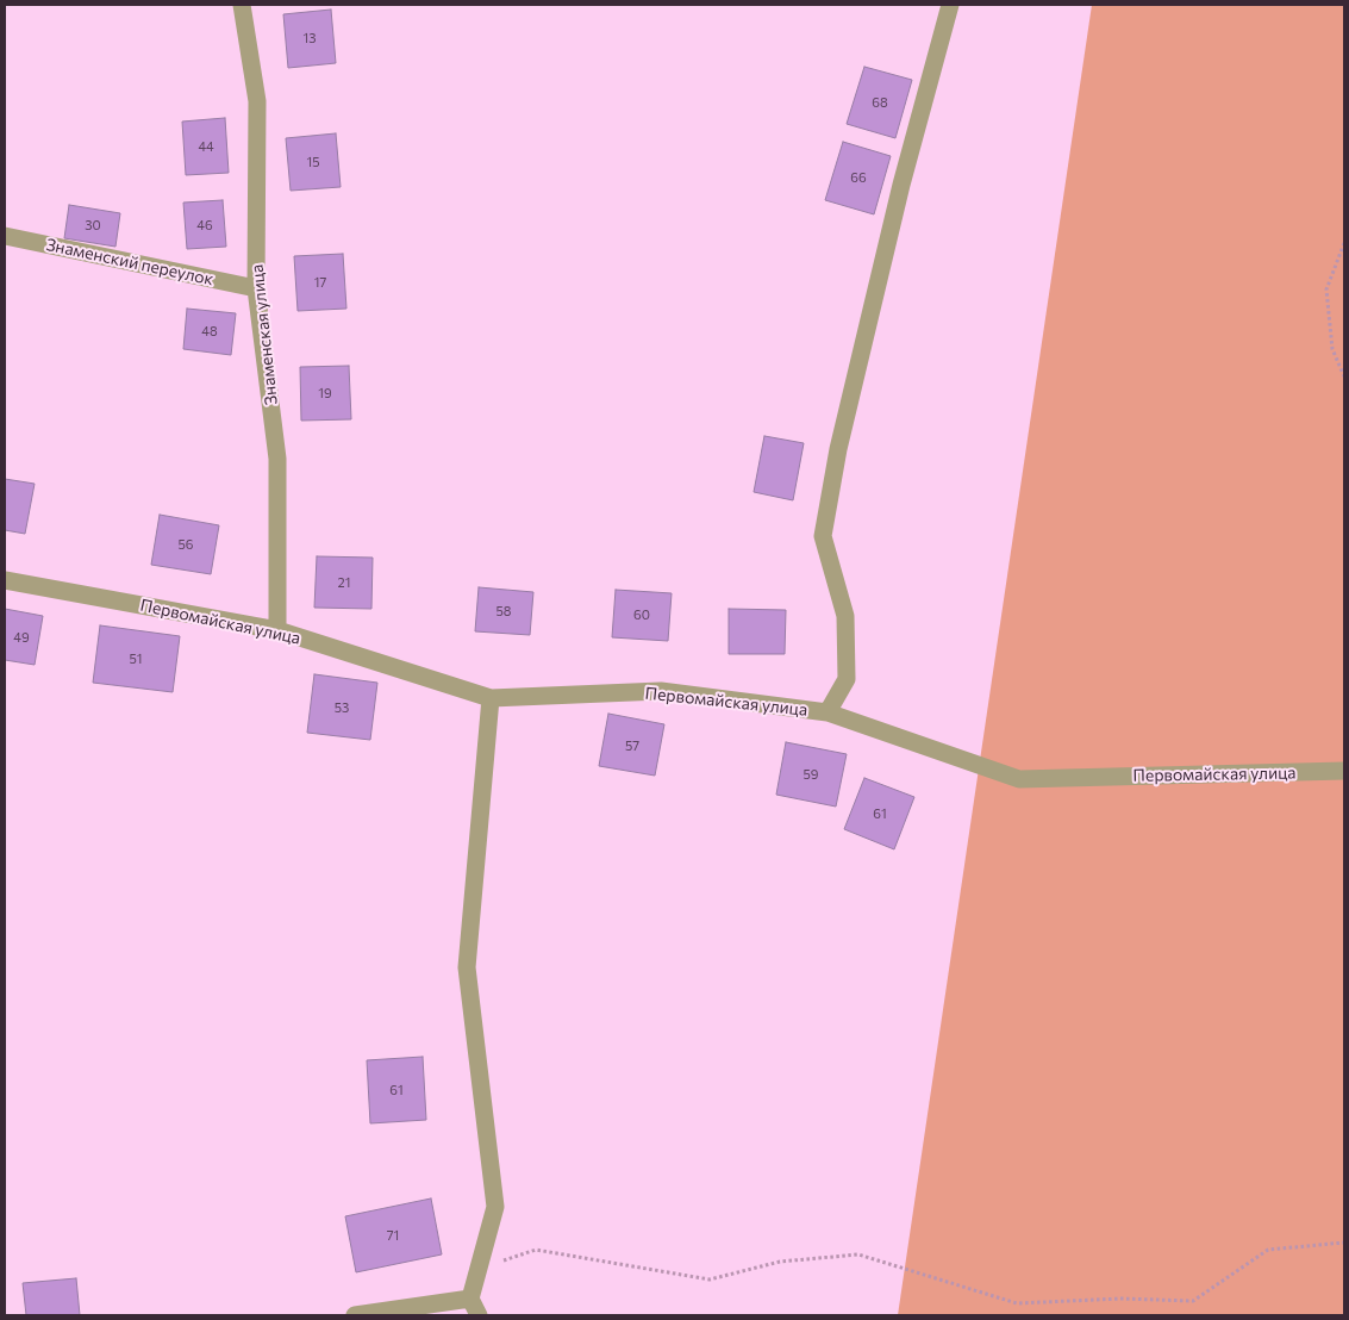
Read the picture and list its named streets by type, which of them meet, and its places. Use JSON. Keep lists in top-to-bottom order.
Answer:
{
  "streets": {
    "street": ["Знаменский переулок", "Знаменская улица", "Первомайская улица"]
  },
  "crossings": [
    ["Знаменский переулок", "Знаменская улица"],
    ["Знаменская улица", "Первомайская улица"]
  ],
  "house_numbers": [
    "13",
    "68",
    "44",
    "15",
    "66",
    "30",
    "46",
    "17",
    "48",
    "19",
    "56",
    "21",
    "58",
    "60",
    "49",
    "51",
    "53",
    "57",
    "59",
    "61",
    "61",
    "71"
  ]
}
